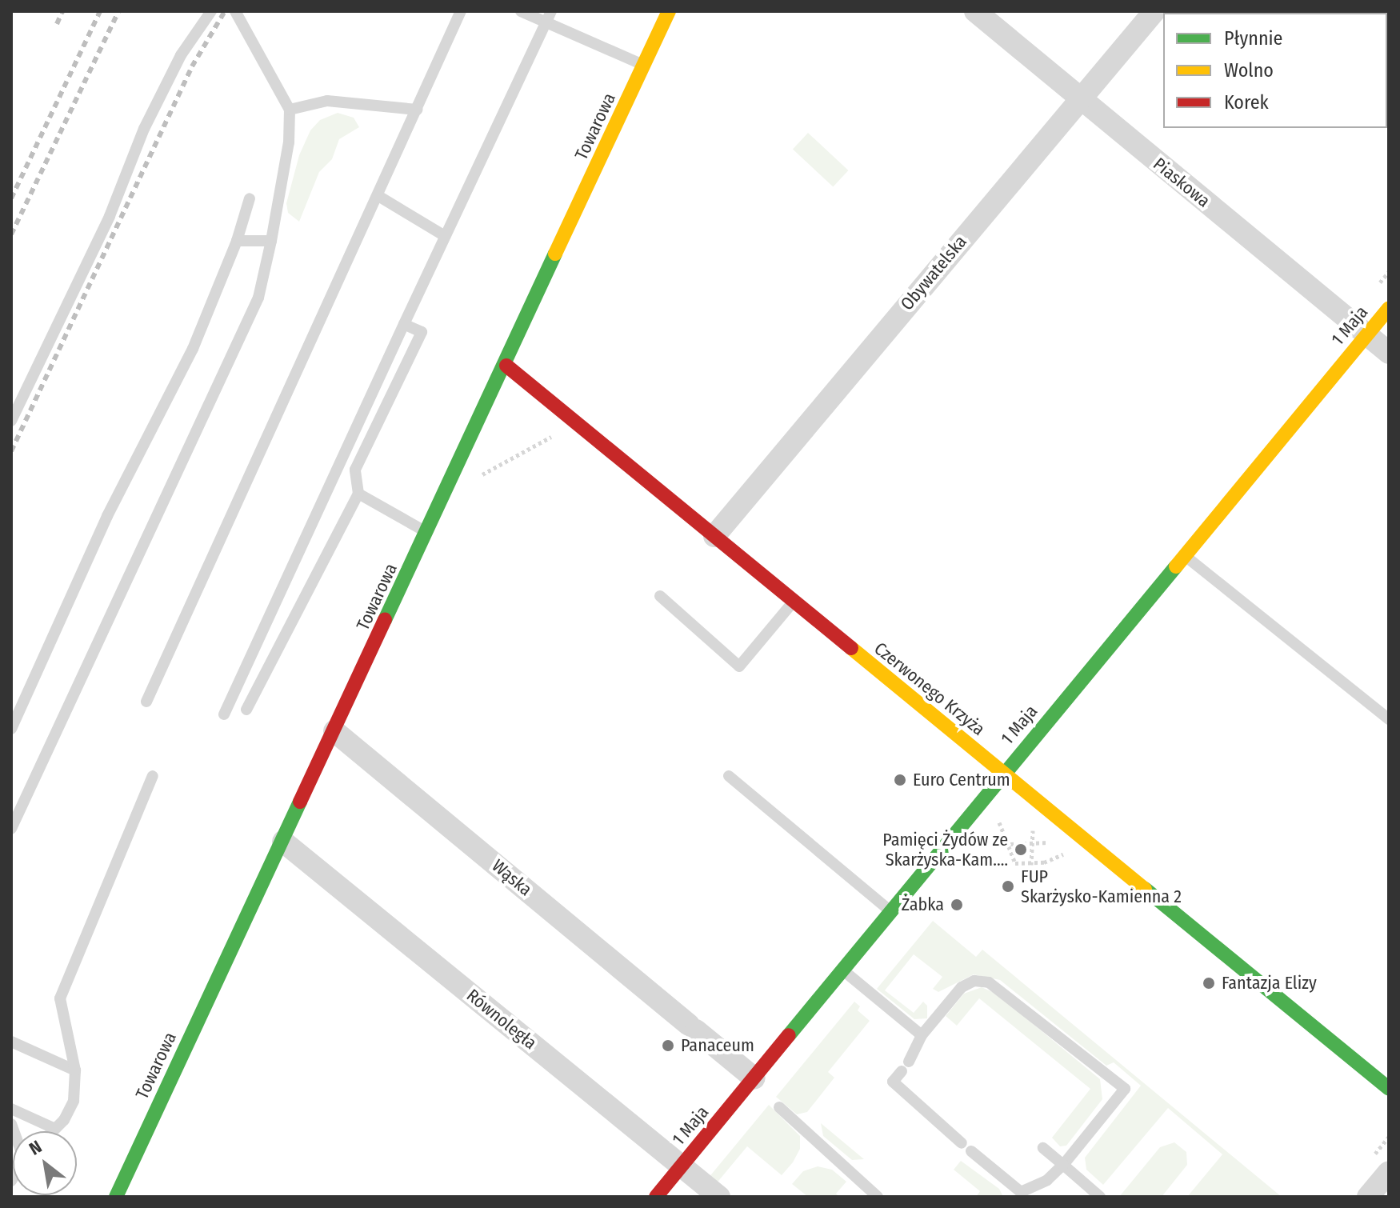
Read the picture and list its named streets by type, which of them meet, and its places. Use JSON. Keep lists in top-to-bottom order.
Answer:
{
  "streets": {
    "street": [
      "Towarowa",
      "Piaskowa",
      "Obywatelska",
      "1 Maja",
      "Czerwonego Krzyża",
      "Wąska",
      "Równoległa"
    ]
  },
  "crossings": [
    ["Towarowa", "Czerwonego Krzyża"],
    ["Towarowa", "Wąska"],
    ["Towarowa", "Równoległa"],
    ["Piaskowa", "Obywatelska"],
    ["Piaskowa", "1 Maja"],
    ["Obywatelska", "Czerwonego Krzyża"],
    ["1 Maja", "Czerwonego Krzyża"],
    ["1 Maja", "Wąska"],
    ["1 Maja", "Równoległa"]
  ],
  "places": [
    "Euro Centrum",
    "Pamięci Żydów ze Skarżyska-Kam.…",
    "FUP Skarżysko-Kamienna 2",
    "Żabka",
    "Fantazja Elizy",
    "Panaceum"
  ],
  "legend": ["Płynnie", "Wolno", "Korek"],
  "north": "top left"
}
